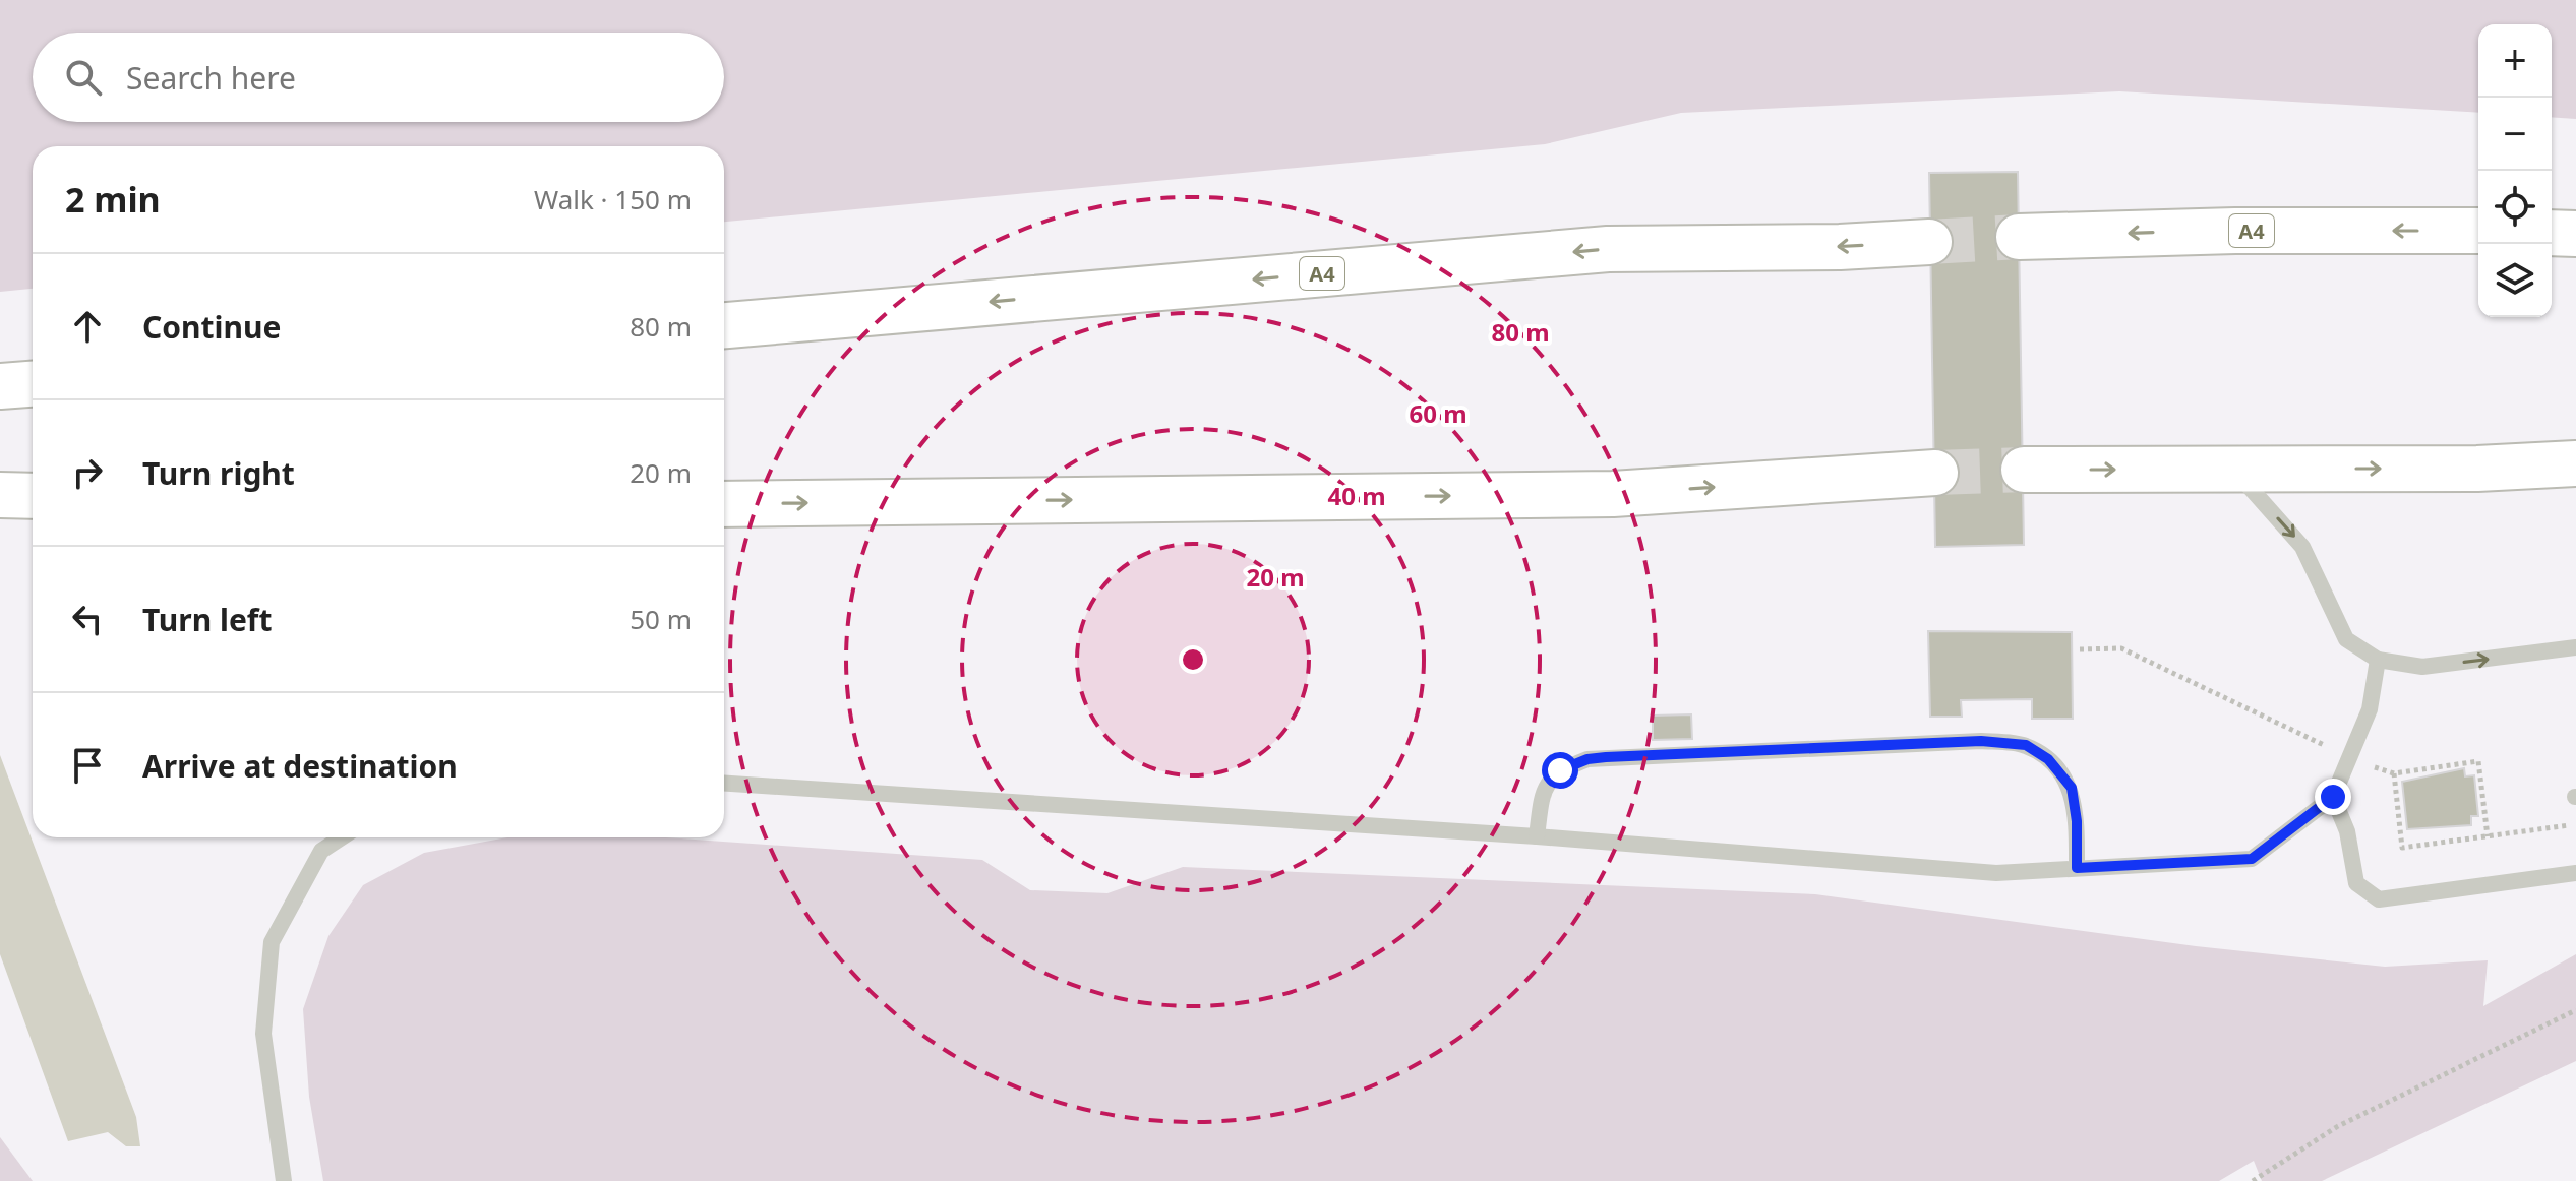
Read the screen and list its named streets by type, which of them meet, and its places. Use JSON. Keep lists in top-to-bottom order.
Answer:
{
  "streets": {
    "highway": ["A4"]
  },
  "page": {
    "map_buttons": ["+", "−"],
    "search": "Search here",
    "heading": ["2 min", "Walk · 150 m"],
    "list": [
      ["Continue", "80 m"],
      ["Turn right", "20 m"],
      ["Turn left", "50 m"],
      "Arrive at destination"
    ]
  },
  "rings": [
    "80 m",
    "60 m",
    "40 m",
    "20 m"
  ]
}
